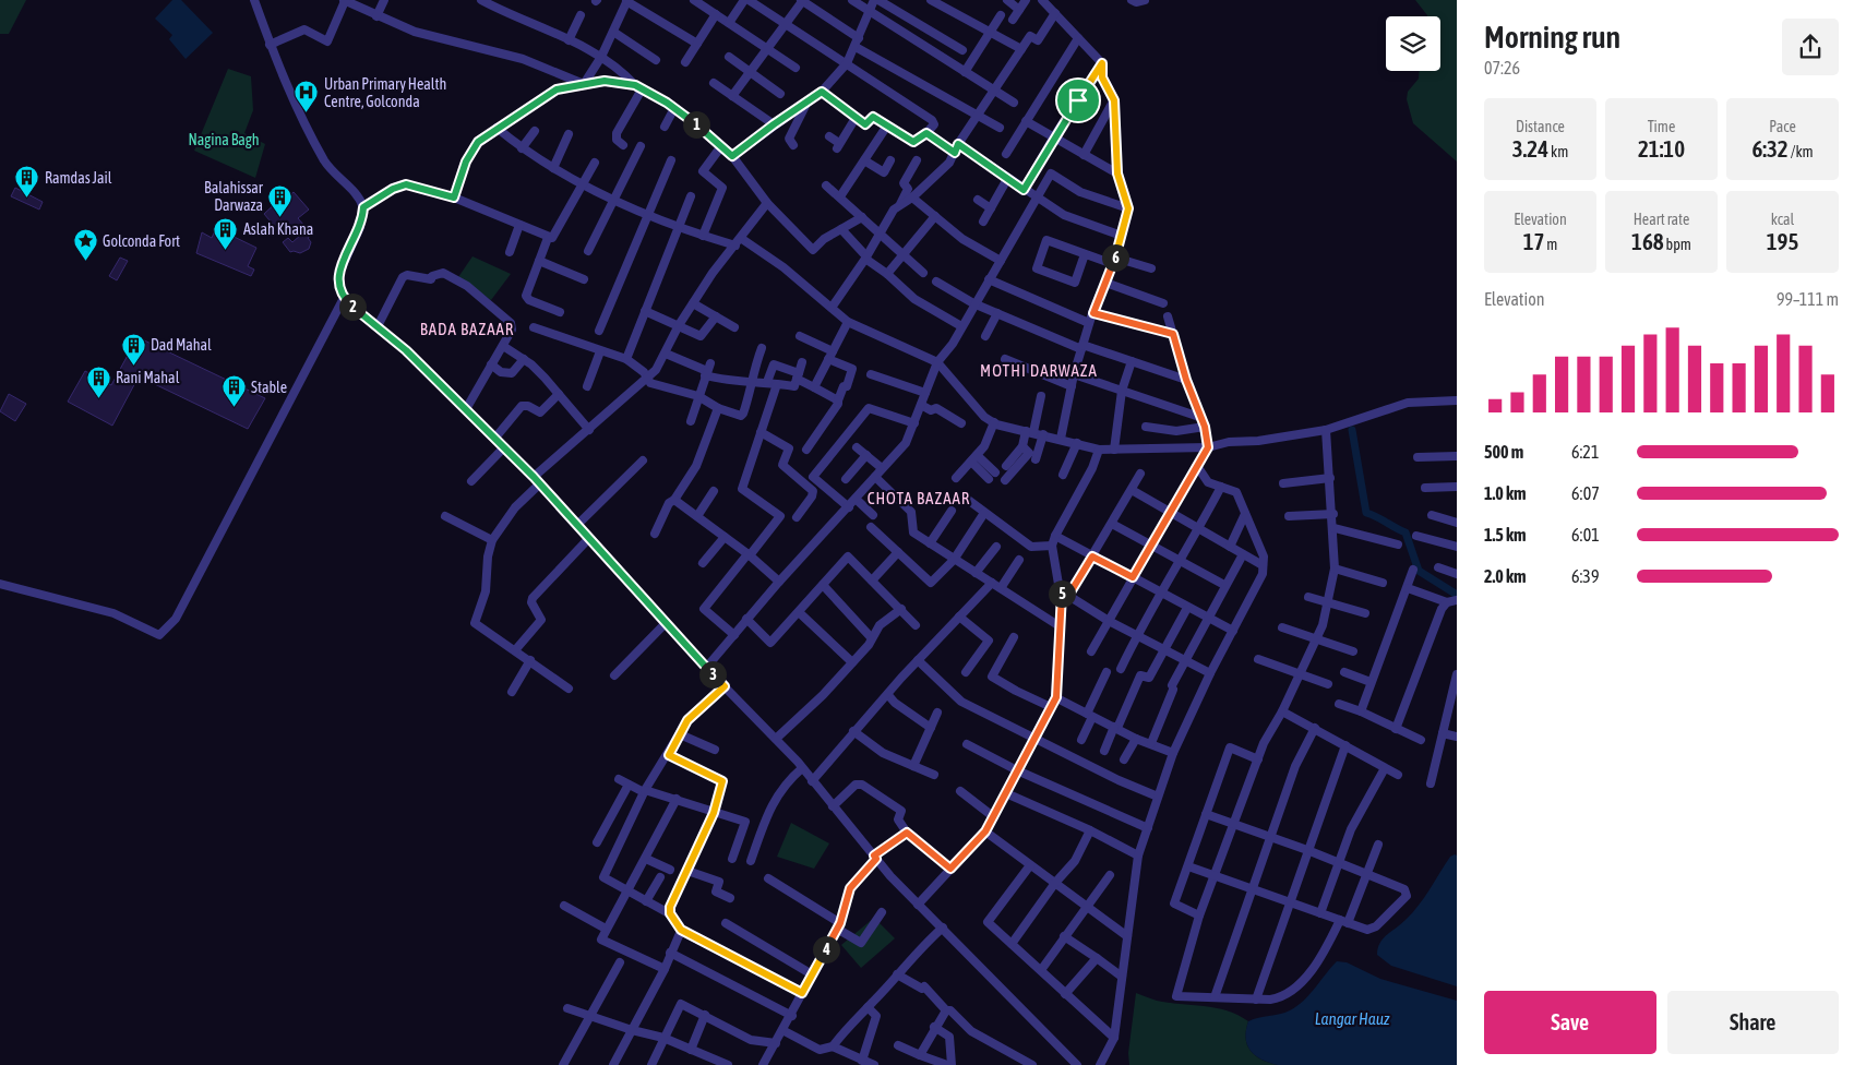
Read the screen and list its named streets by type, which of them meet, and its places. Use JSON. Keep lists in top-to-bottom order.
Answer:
{
  "districts": ["BADA BAZAAR", "MOTHI DARWAZA", "CHOTA BAZAAR"],
  "water": ["Langar Hauz"],
  "parks": ["Nagina Bagh"],
  "places": {
    "hospital": ["Urban Primary Health Centre, Golconda"],
    "building": [
      "Ramdas Jail",
      "Balahissar Darwaza",
      "Aslah Khana",
      "Dad Mahal",
      "Rani Mahal",
      "Stable"
    ],
    "place": ["Golconda Fort"]
  },
  "page": {
    "heading": ["Morning run", "07:26"],
    "stats": [
      ["Distance", "3.24 km"],
      ["Time", "21:10"],
      ["Pace", "6:32 /km"],
      ["Elevation", "17 m"],
      ["Heart rate", "168 bpm"],
      ["kcal", "195"]
    ],
    "pins": [
      "1",
      "6",
      "2",
      "5",
      "3",
      "4"
    ],
    "chart": ["Elevation", "99–111 m"],
    "list": [
      {
        "name": "500 m",
        "note": "6:21"
      },
      {
        "name": "1.0 km",
        "note": "6:07"
      },
      {
        "name": "1.5 km",
        "note": "6:01"
      },
      {
        "name": "2.0 km",
        "note": "6:39"
      }
    ],
    "buttons": ["Save", "Share"]
  }
}
